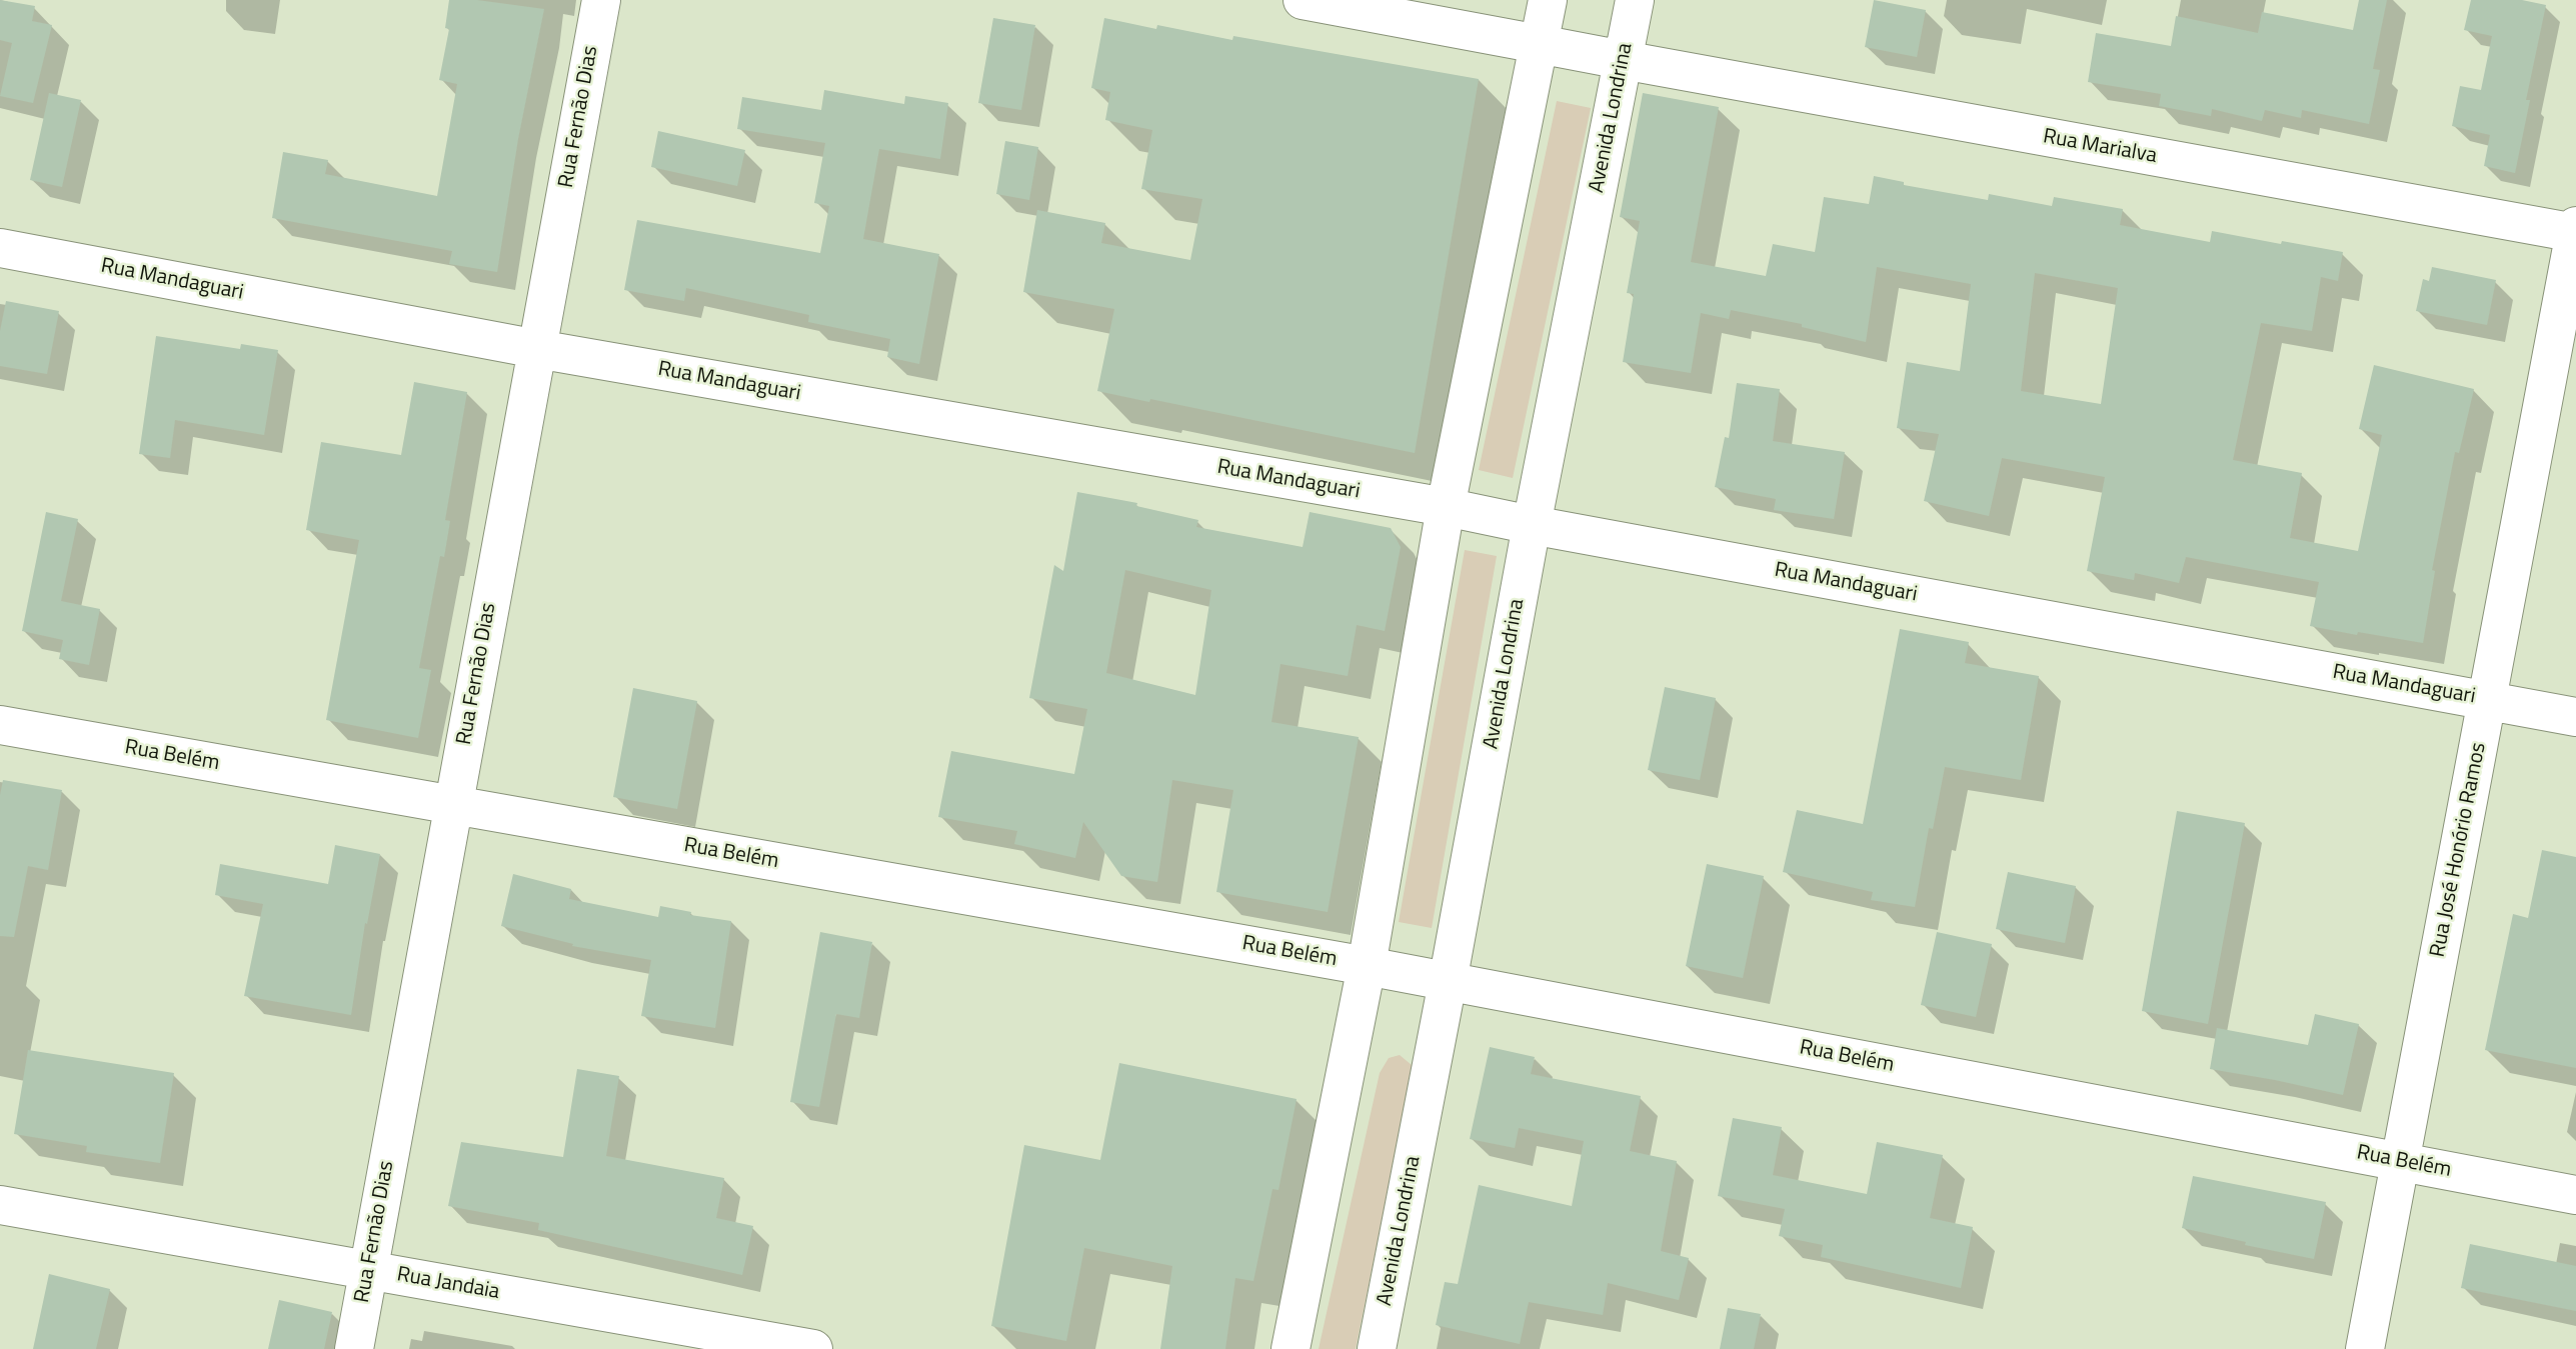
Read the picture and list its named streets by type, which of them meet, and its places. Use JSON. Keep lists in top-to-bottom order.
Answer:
{
  "streets": {
    "street": [
      "Rua Fernão Dias",
      "Avenida Londrina",
      "Rua Marialva",
      "Rua Mandaguari",
      "Rua Belém",
      "Rua José Honório Ramos",
      "Rua Jandaia"
    ]
  },
  "crossings": [
    ["Rua Fernão Dias", "Rua Mandaguari"],
    ["Rua Fernão Dias", "Rua Belém"],
    ["Rua Fernão Dias", "Rua Jandaia"],
    ["Avenida Londrina", "Rua Marialva"],
    ["Avenida Londrina", "Rua Mandaguari"],
    ["Avenida Londrina", "Rua Belém"],
    ["Rua Marialva", "Rua José Honório Ramos"],
    ["Rua Mandaguari", "Rua José Honório Ramos"],
    ["Rua Belém", "Rua José Honório Ramos"]
  ]
}
